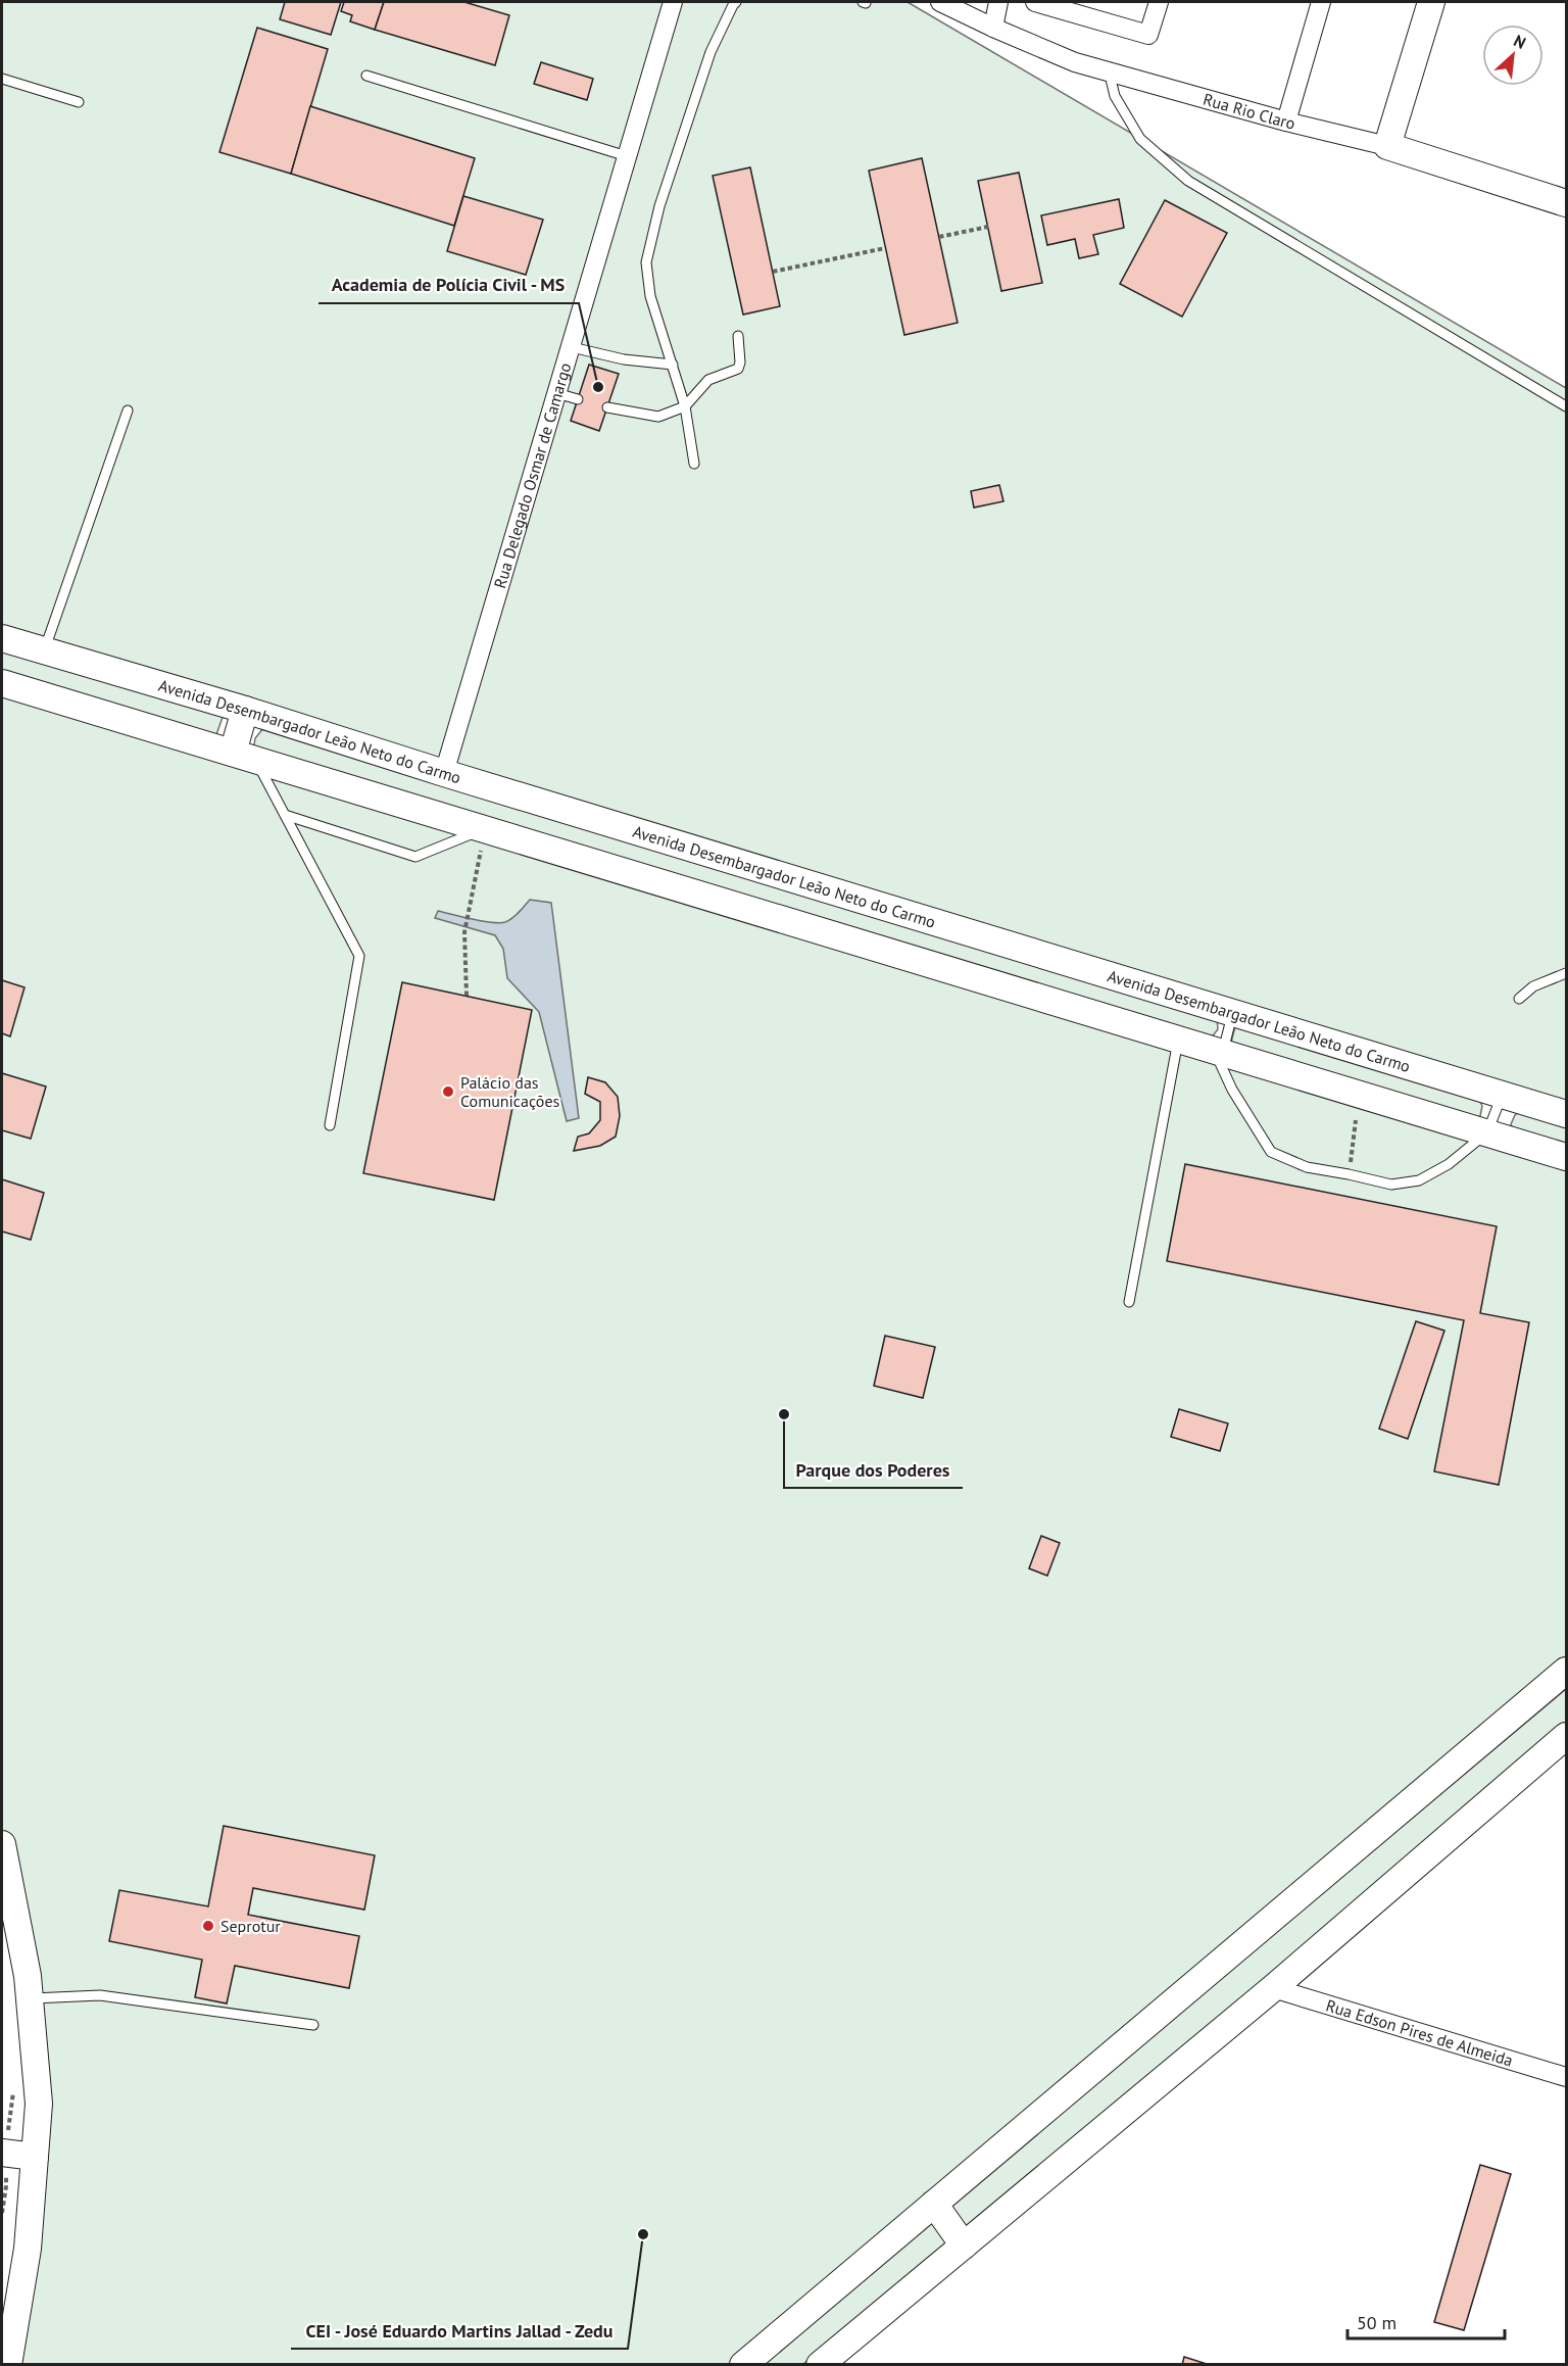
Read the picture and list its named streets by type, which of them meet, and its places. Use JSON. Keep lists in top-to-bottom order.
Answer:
{
  "streets": {
    "main road": ["Rua Rio Claro", "Avenida Desembargador Leão Neto do Carmo"],
    "street": ["Rua Delegado Osmar de Camargo", "Rua Edson Pires de Almeida"]
  },
  "crossings": [
    ["Rua Delegado Osmar de Camargo", "Avenida Desembargador Leão Neto do Carmo"]
  ],
  "places": [
    "Academia de Polícia Civil - MS",
    "Palácio das Comunicações",
    "Parque dos Poderes",
    "Seprotur",
    "CEI - José Eduardo Martins Jallad - Zedu"
  ],
  "scale_bar": "50 m",
  "north": "top right"
}
